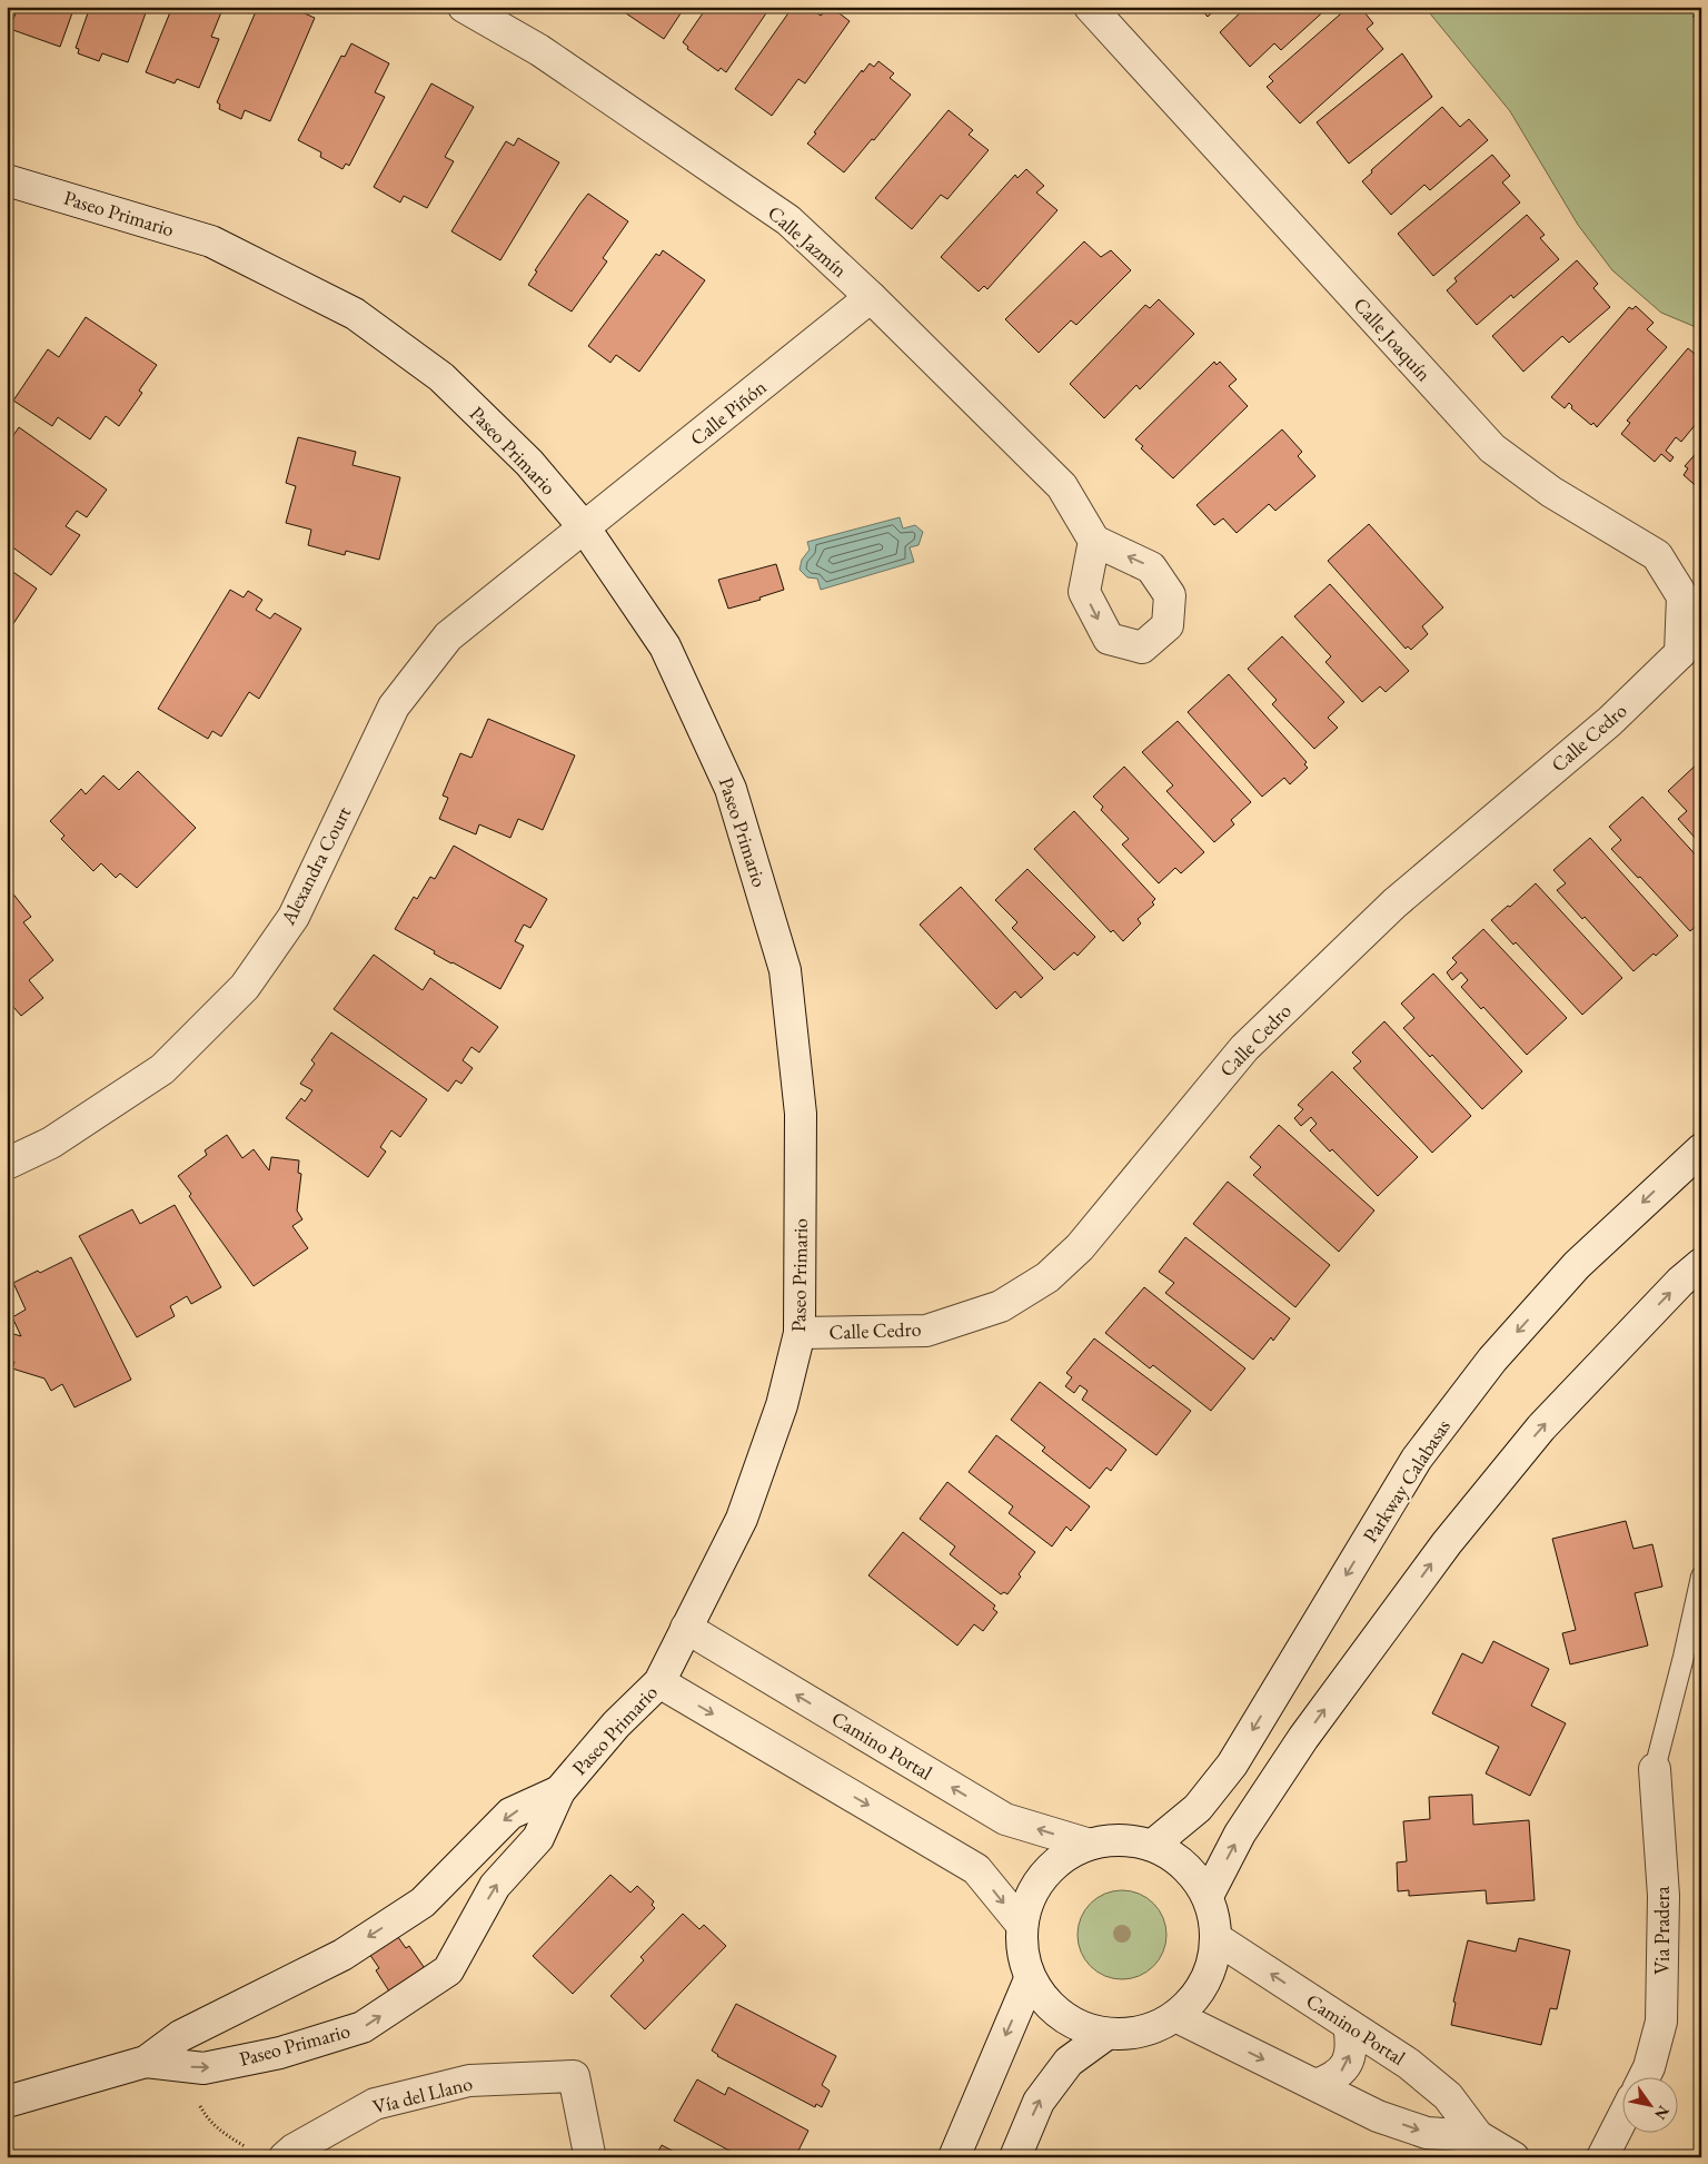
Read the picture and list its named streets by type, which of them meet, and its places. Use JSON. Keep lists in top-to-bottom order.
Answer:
{
  "streets": {
    "street": [
      "Paseo Primario",
      "Calle Jazmín",
      "Calle Joaquín",
      "Calle Piñón",
      "Calle Cedro",
      "Alexandra Court",
      "Parkway Calabasas",
      "Camino Portal",
      "Via Pradera",
      "Vía del Llano"
    ]
  },
  "crossings": [
    ["Paseo Primario", "Calle Piñón"],
    ["Paseo Primario", "Calle Cedro"],
    ["Paseo Primario", "Alexandra Court"],
    ["Paseo Primario", "Camino Portal"],
    ["Calle Jazmín", "Calle Piñón"],
    ["Calle Joaquín", "Calle Cedro"],
    ["Calle Piñón", "Alexandra Court"],
    ["Parkway Calabasas", "Camino Portal"]
  ],
  "north": "bottom right"
}
